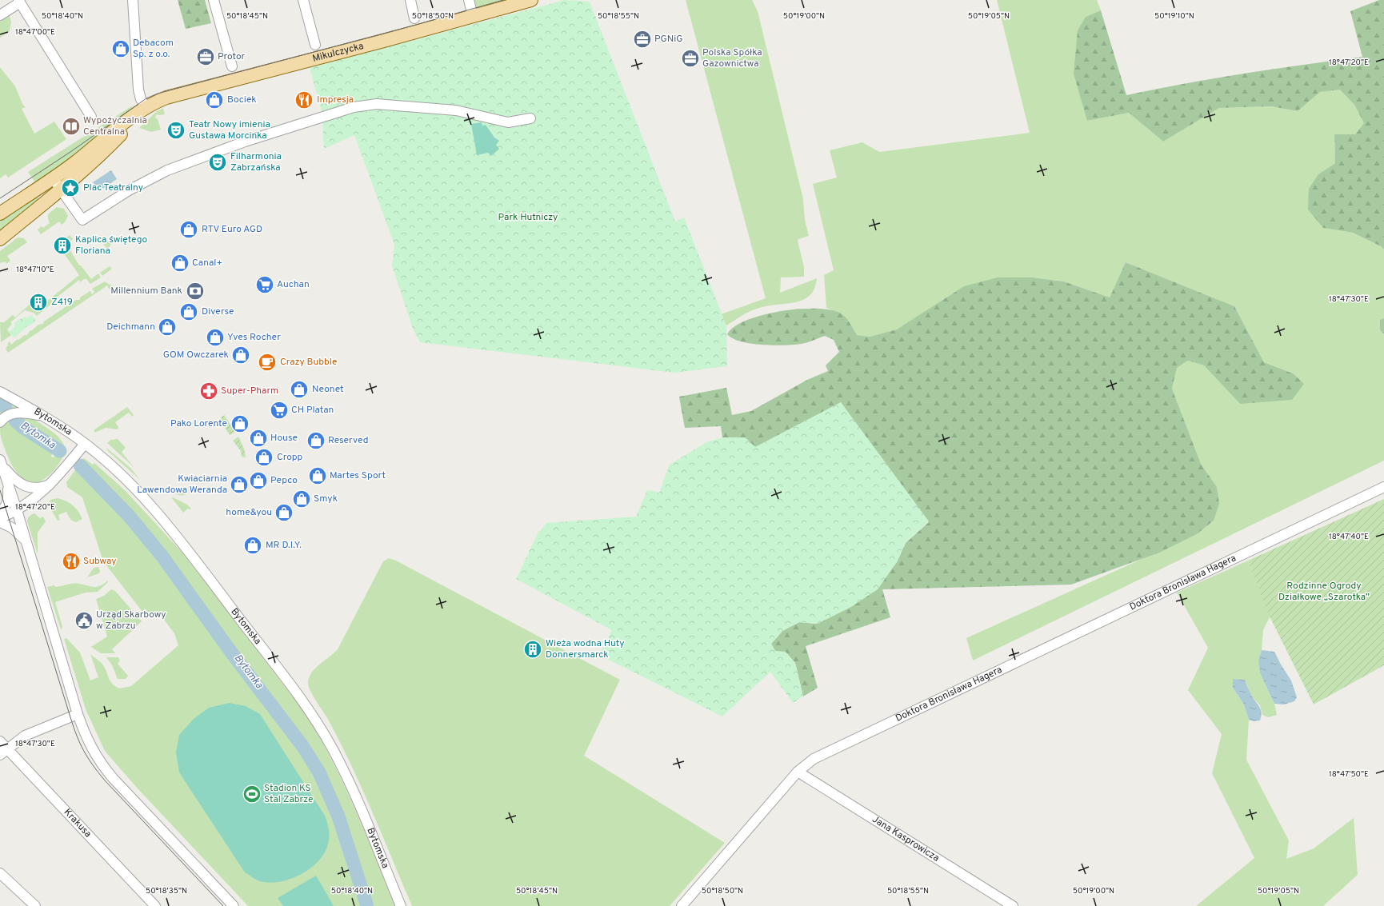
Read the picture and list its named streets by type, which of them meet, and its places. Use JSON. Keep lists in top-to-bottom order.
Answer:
{
  "streets": {
    "main road": ["Mikulczycka"],
    "street": [
      "Bytomska",
      "Doktora Bronisława Hagera",
      "Krakusa",
      "Jana Kasprowicza"
    ]
  },
  "crossings": [
    ["Doktora Bronisława Hagera", "Jana Kasprowicza"]
  ],
  "water": ["Bytomka"],
  "parks": ["Park Hutniczy", "Rodzinne Ogrody Działkowe „Szarotka”"],
  "places": {
    "office": ["PGNiG", "Protor", "Polska Spółka Gazownictwa"],
    "shop": [
      "Debacom Sp. z o.o.",
      "Bociek",
      "RTV Euro AGD",
      "Canal+",
      "Diverse",
      "Deichmann",
      "Yves Rocher",
      "GOM Owczarek",
      "Neonet",
      "Pako Lorente",
      "House",
      "Reserved",
      "Cropp",
      "Martes Sport",
      "Pepco",
      "Kwiaciarnia Lawendowa Weranda",
      "Smyk",
      "home&you",
      "MR D.I.Y."
    ],
    "restaurant": ["Impresja", "Subway"],
    "library": ["Wypożyczalnia Centralna"],
    "theatre": ["Teatr Nowy imienia Gustawa Morcinka", "Filharmonia Zabrzańska"],
    "place": ["Plac Teatralny"],
    "building": ["Kaplica świętego Floriana", "Z419", "Wieża wodna Huty Donnersmarck"],
    "supermarket": ["Auchan", "CH Platan"],
    "bank": ["Millennium Bank"],
    "cafe": ["Crazy Bubble"],
    "pharmacy": ["Super-Pharm"],
    "public building": ["Urząd Skarbowy w Zabrzu"],
    "sports": ["Stadion KS Stal Zabrze"]
  },
  "coordinates": [
    "50°18'40\"N",
    "50°18'45\"N",
    "50°18'50\"N",
    "50°18'55\"N",
    "50°19'00\"N",
    "50°19'05\"N",
    "50°19'10\"N",
    "18°47'00\"E",
    "18°47'20\"E",
    "18°47'10\"E",
    "18°47'30\"E",
    "18°47'40\"E",
    "18°47'50\"E",
    "50°18'35\"N"
  ]
}
